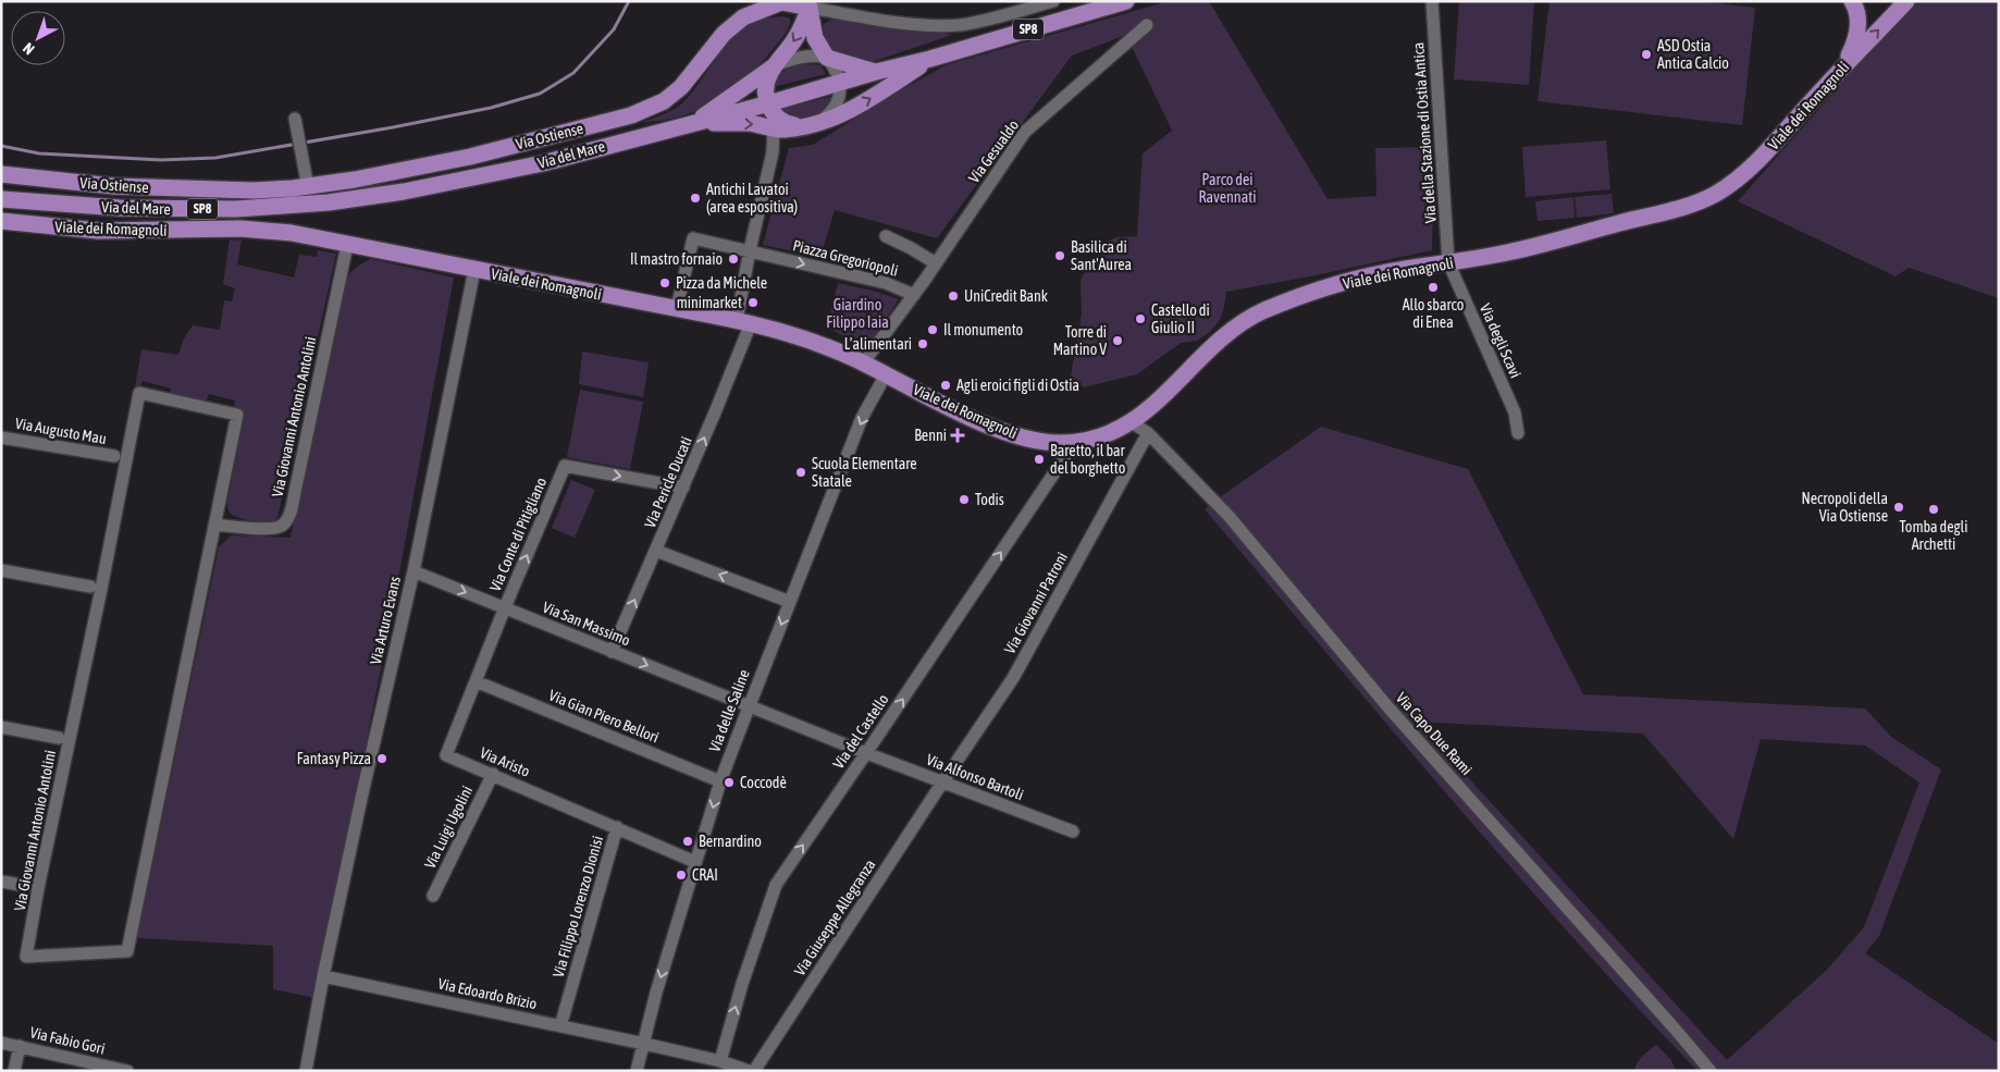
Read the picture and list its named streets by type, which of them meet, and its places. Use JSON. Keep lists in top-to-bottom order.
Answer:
{
  "streets": {
    "main road": [
      "SP8",
      "Viale dei Romagnoli",
      "Via Ostiense",
      "Via del Mare"
    ],
    "street": [
      "Via della Stazione di Ostia Antica",
      "Via Gesualdo",
      "Piazza Gregoriopoli",
      "Via degli Scavi",
      "Via Giovanni Antonio Antolini",
      "Via Augusto Mau",
      "Via Pericle Ducati",
      "Via Conte di Pitigliano",
      "Via Giovanni Patroni",
      "Via Arturo Evans",
      "Via San Massimo",
      "Via delle Saline",
      "Via Gian Piero Bellori",
      "Via del Castello",
      "Via Capo Due Rami",
      "Via Aristo",
      "Via Alfonso Bartoli",
      "Via Luigi Ugolini",
      "Via Filippo Lorenzo Dionisi",
      "Via Giuseppe Allegranza",
      "Via Edoardo Brizio",
      "Via Fabio Gori"
    ]
  },
  "crossings": [
    ["Viale dei Romagnoli", "Via della Stazione di Ostia Antica"],
    ["Viale dei Romagnoli", "Piazza Gregoriopoli"],
    ["Viale dei Romagnoli", "Via degli Scavi"],
    ["Viale dei Romagnoli", "Via Giovanni Antonio Antolini"],
    ["Viale dei Romagnoli", "Via Pericle Ducati"],
    ["Viale dei Romagnoli", "Via Arturo Evans"],
    ["Viale dei Romagnoli", "Via delle Saline"],
    ["Viale dei Romagnoli", "Via del Castello"],
    ["Viale dei Romagnoli", "Via Capo Due Rami"],
    ["Via della Stazione di Ostia Antica", "Via degli Scavi"],
    ["Via Gesualdo", "Piazza Gregoriopoli"],
    ["Via del Mare", "Via Pericle Ducati"],
    ["Piazza Gregoriopoli", "Via Pericle Ducati"],
    ["Via Pericle Ducati", "Via Conte di Pitigliano"],
    ["Via Pericle Ducati", "Via San Massimo"],
    ["Via Conte di Pitigliano", "Via San Massimo"],
    ["Via Conte di Pitigliano", "Via Aristo"],
    ["Via Giovanni Patroni", "Via Capo Due Rami"],
    ["Via Giovanni Patroni", "Via Alfonso Bartoli"],
    ["Via Giovanni Patroni", "Via Giuseppe Allegranza"],
    ["Via Arturo Evans", "Via San Massimo"],
    ["Via Arturo Evans", "Via Edoardo Brizio"],
    ["Via San Massimo", "Via delle Saline"],
    ["Via San Massimo", "Via del Castello"],
    ["Via San Massimo", "Via Aristo"],
    ["Via San Massimo", "Via Alfonso Bartoli"],
    ["Via delle Saline", "Via Gian Piero Bellori"],
    ["Via delle Saline", "Via Aristo"],
    ["Via delle Saline", "Via Edoardo Brizio"],
    ["Via Gian Piero Bellori", "Via Aristo"],
    ["Via del Castello", "Via Alfonso Bartoli"],
    ["Via del Castello", "Via Edoardo Brizio"],
    ["Via Aristo", "Via Luigi Ugolini"],
    ["Via Aristo", "Via Filippo Lorenzo Dionisi"],
    ["Via Alfonso Bartoli", "Via Giuseppe Allegranza"],
    ["Via Filippo Lorenzo Dionisi", "Via Edoardo Brizio"]
  ],
  "one_way": [
    "Piazza Gregoriopoli",
    "Via Pericle Ducati",
    "Via San Massimo",
    "Via delle Saline",
    "Via del Castello"
  ],
  "parks": ["Parco dei Ravennati", "Giardino Filippo Iaia"],
  "places": {
    "other": [
      "ASD Ostia Antica Calcio",
      "Antichi Lavatoi (area espositiva)",
      "Basilica di Sant'Aurea",
      "Il mastro fornaio",
      "Pizza da Michele",
      "Allo sbarco di Enea",
      "UniCredit Bank",
      "minimarket",
      "Castello di Giulio II",
      "Il monumento",
      "Torre di Martino V",
      "L’alimentari",
      "Agli eroici figli di Ostia",
      "Baretto, il bar del borghetto",
      "Scuola Elementare Statale",
      "Todis",
      "Necropoli della Via Ostiense",
      "Tomba degli Archetti",
      "Fantasy Pizza",
      "Coccodè",
      "Bernardino",
      "CRAI"
    ],
    "health": ["Benni"]
  },
  "north": "bottom left"
}
